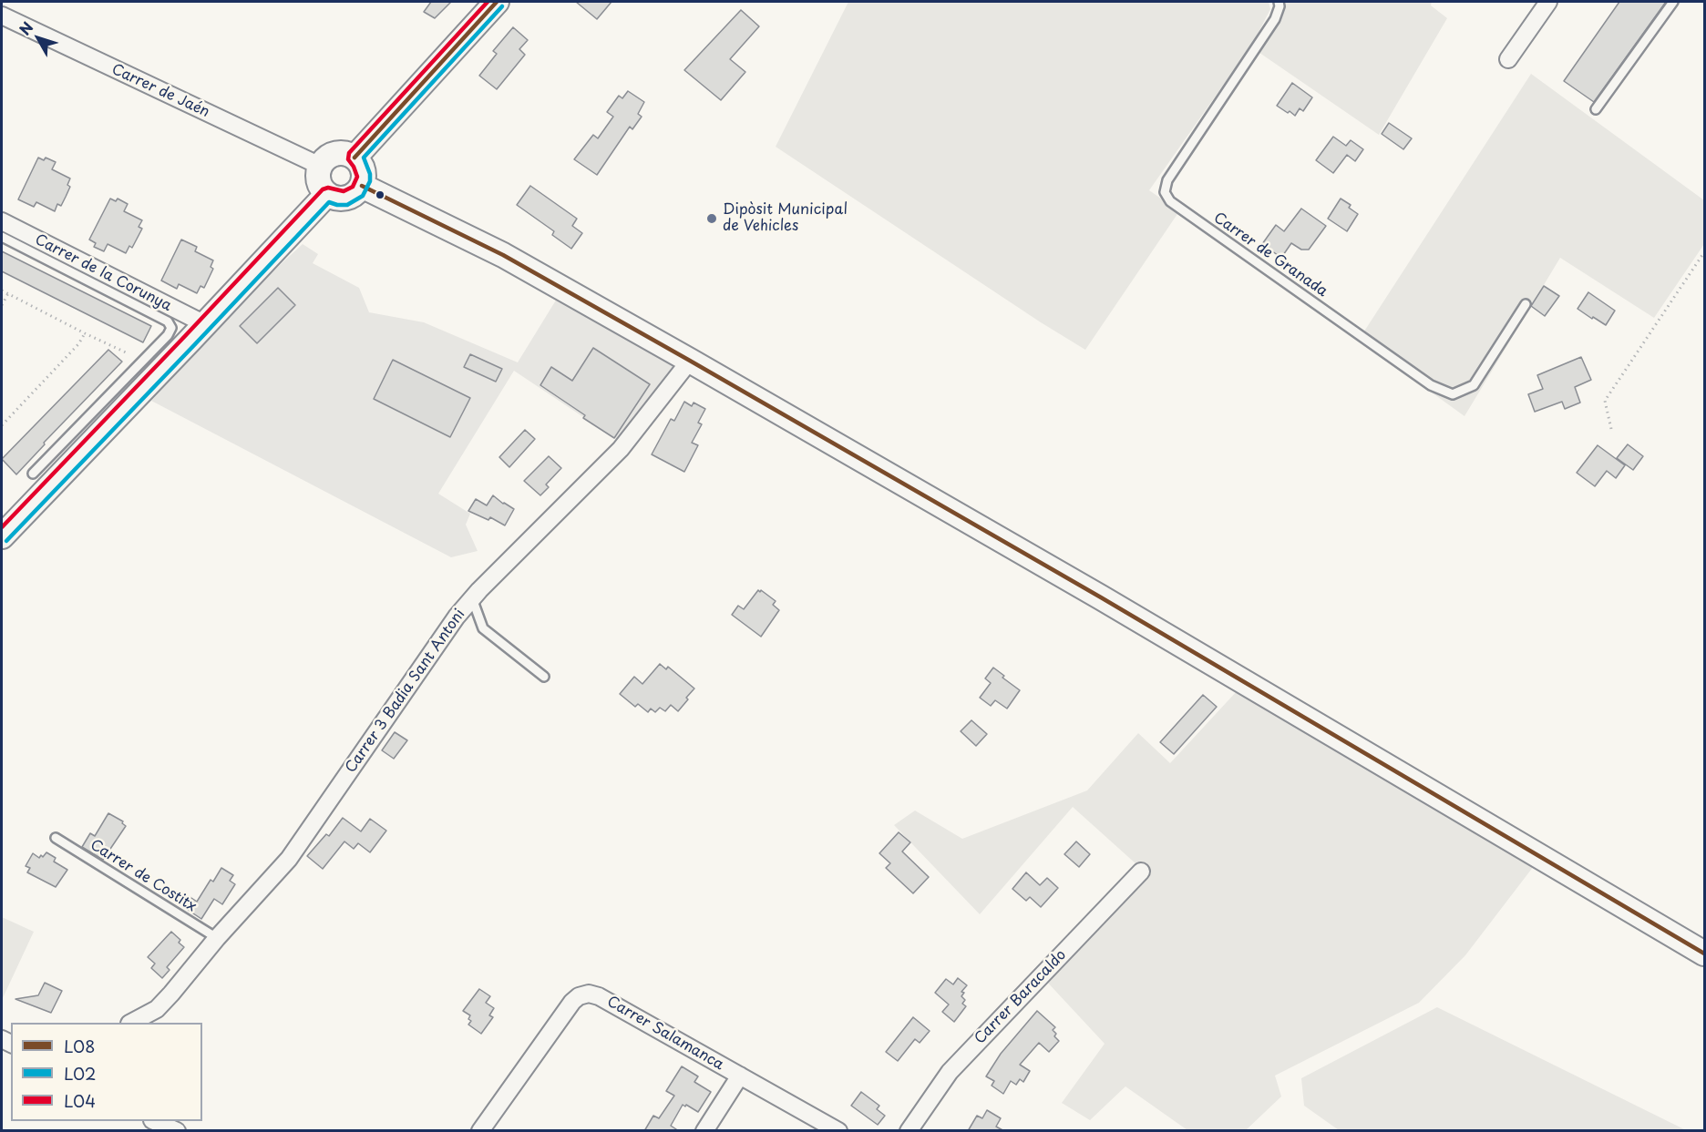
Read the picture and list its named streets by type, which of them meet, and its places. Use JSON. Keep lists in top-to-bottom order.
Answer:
{
  "streets": {
    "street": [
      "Carrer de Jaén",
      "Carrer de la Corunya",
      "Carrer 3 Badia Sant Antoni",
      "Carrer Baracaldo",
      "Carrer Salamanca"
    ],
    "lane": ["Carrer de Granada", "Carrer de Costitx"]
  },
  "crossings": [
    ["Carrer 3 Badia Sant Antoni", "Carrer de Costitx"]
  ],
  "places": ["Dipòsit Municipal de Vehicles"],
  "lines": ["transit line L08", "transit line L04", "transit line L02"],
  "legend": ["L08", "L02", "L04"],
  "north": "top left"
}
